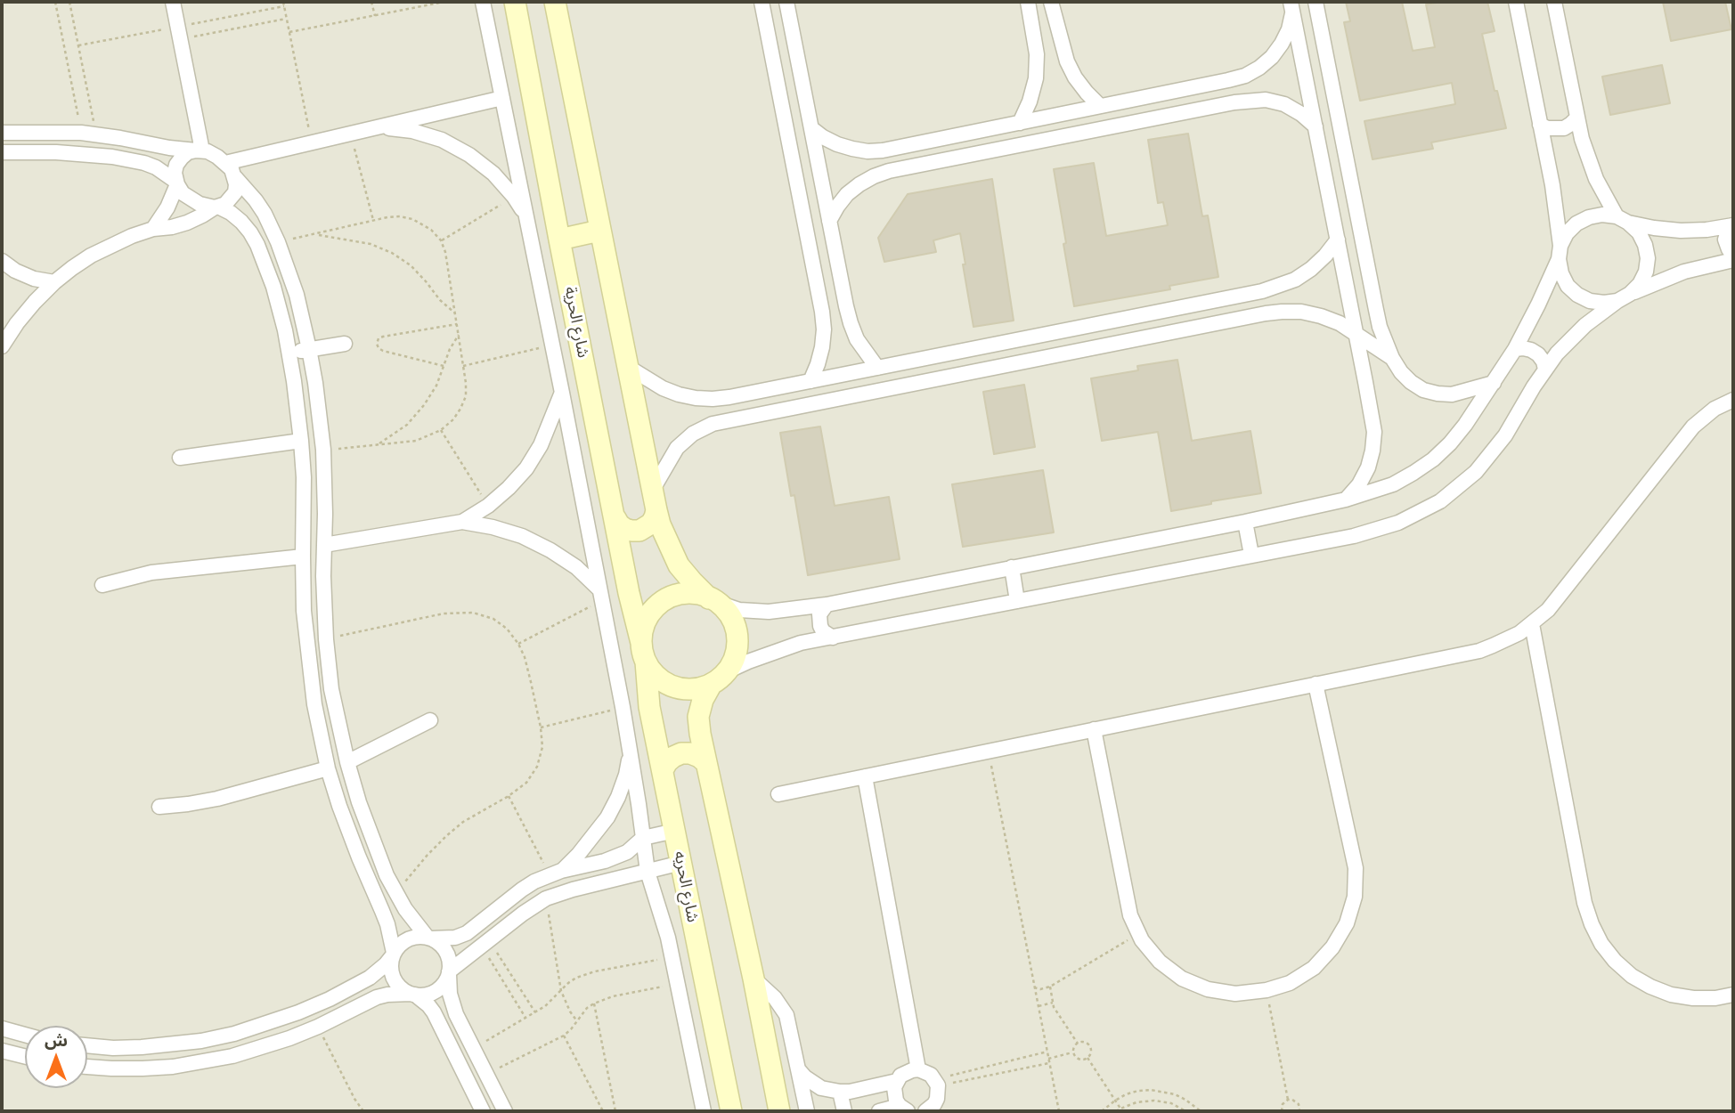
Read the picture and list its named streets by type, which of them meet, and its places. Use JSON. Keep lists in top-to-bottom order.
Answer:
{
  "streets": {
    "street": ["شارع الحرية", "شارع الحريه"]
  },
  "crossings": [
    ["شارع الحرية", "شارع الحريه"]
  ],
  "north": "top"
}
